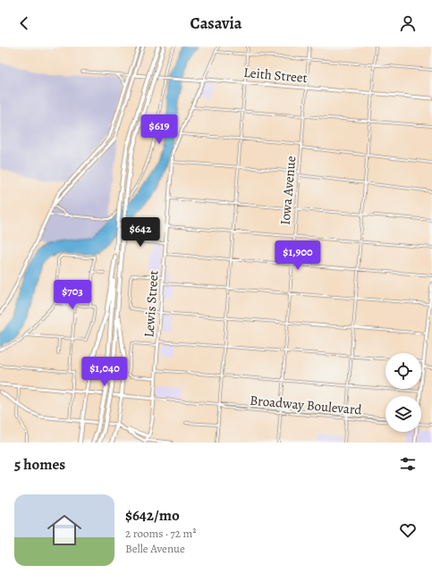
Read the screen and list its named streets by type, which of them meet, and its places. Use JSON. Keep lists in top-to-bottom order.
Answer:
{
  "streets": {
    "street": [
      "Leith Street",
      "Iowa Avenue",
      "Lewis Street",
      "Broadway Boulevard"
    ]
  },
  "crossings": [
    ["Leith Street", "Iowa Avenue"],
    ["Leith Street", "Lewis Street"],
    ["Iowa Avenue", "Broadway Boulevard"],
    ["Lewis Street", "Broadway Boulevard"]
  ],
  "page": {
    "header": "Casavia",
    "price": [
      "$619",
      "$642",
      "$1,900",
      "$703",
      "$1,040"
    ],
    "heading": "5 homes",
    "list": [
      {
        "name": "$642/mo",
        "note": "2 rooms · 72 m² · Belle Avenue"
      }
    ]
  }
}
